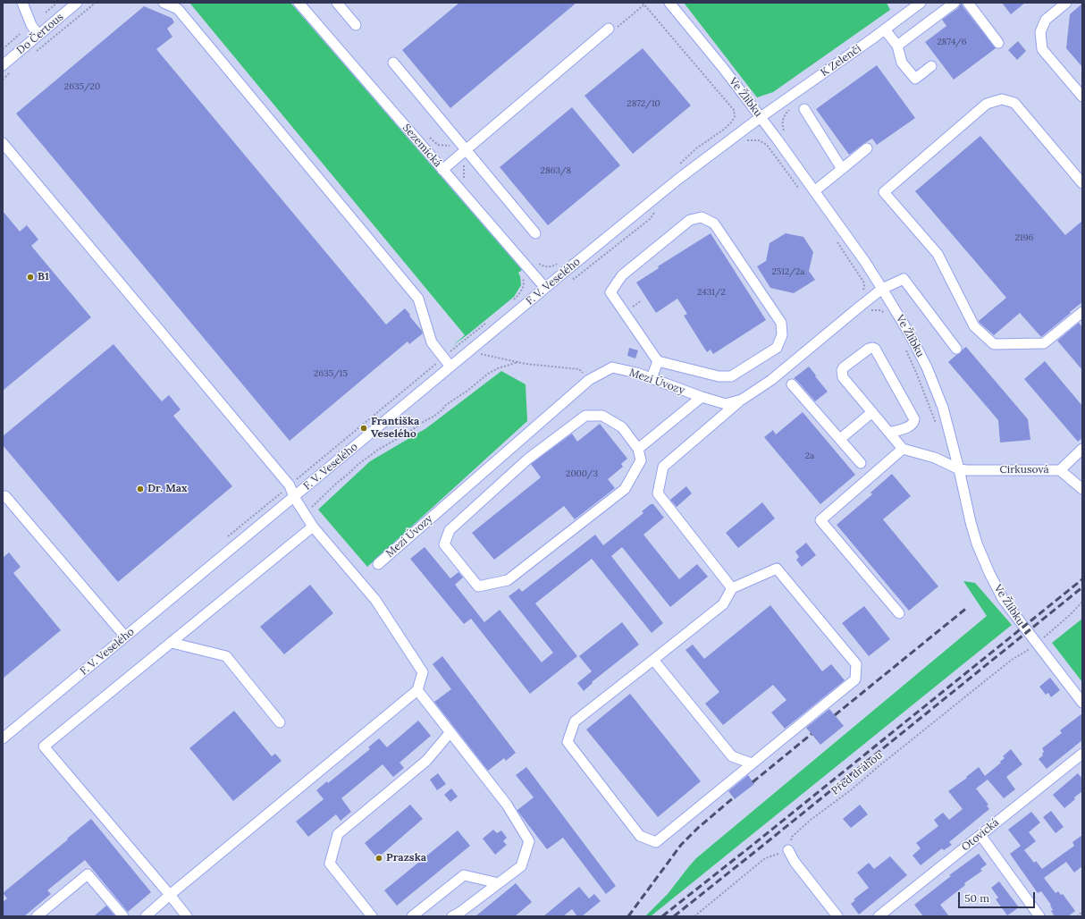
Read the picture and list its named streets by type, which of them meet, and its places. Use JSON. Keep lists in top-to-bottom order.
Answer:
{
  "streets": {
    "street": [
      "Do Čertous",
      "K Zelenči",
      "Ve Žlíbku",
      "Sezemická",
      "F. V. Veselého",
      "Mezi Úvozy",
      "Cirkusová",
      "Otovická"
    ],
    "path": ["Před dráhou"]
  },
  "crossings": [
    ["K Zelenči", "Ve Žlíbku"],
    ["K Zelenči", "F. V. Veselého"],
    ["Ve Žlíbku", "F. V. Veselého"],
    ["Ve Žlíbku", "Mezi Úvozy"],
    ["Ve Žlíbku", "Cirkusová"],
    ["Ve Žlíbku", "Před dráhou"],
    ["Sezemická", "F. V. Veselého"]
  ],
  "places": [
    "B1",
    "Františka Veselého",
    "Dr. Max",
    "Prazska"
  ],
  "house_numbers": [
    "2874/6",
    "2635/20",
    "2872/10",
    "2863/8",
    "2196",
    "2512/2a",
    "2431/2",
    "2635/15",
    "2a",
    "2000/3"
  ],
  "scale_bar": "50 m"
}
